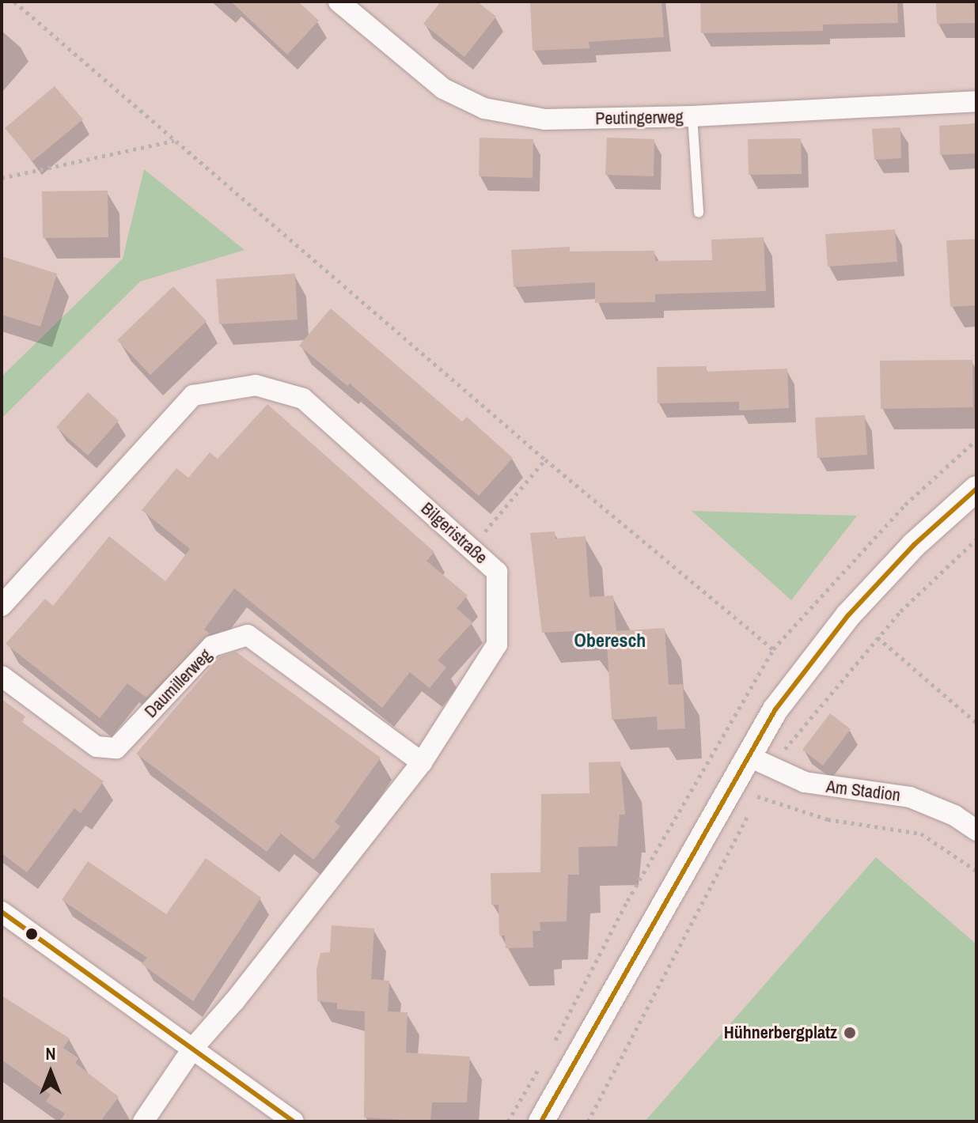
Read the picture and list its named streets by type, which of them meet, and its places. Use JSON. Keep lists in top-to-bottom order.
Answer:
{
  "streets": {
    "street": [
      "Peutingerweg",
      "Bilgeristraße",
      "Daumillerweg",
      "Am Stadion"
    ]
  },
  "crossings": [
    ["Bilgeristraße", "Daumillerweg"]
  ],
  "districts": ["Oberesch"],
  "places": ["Hühnerbergplatz"],
  "north": "top"
}
